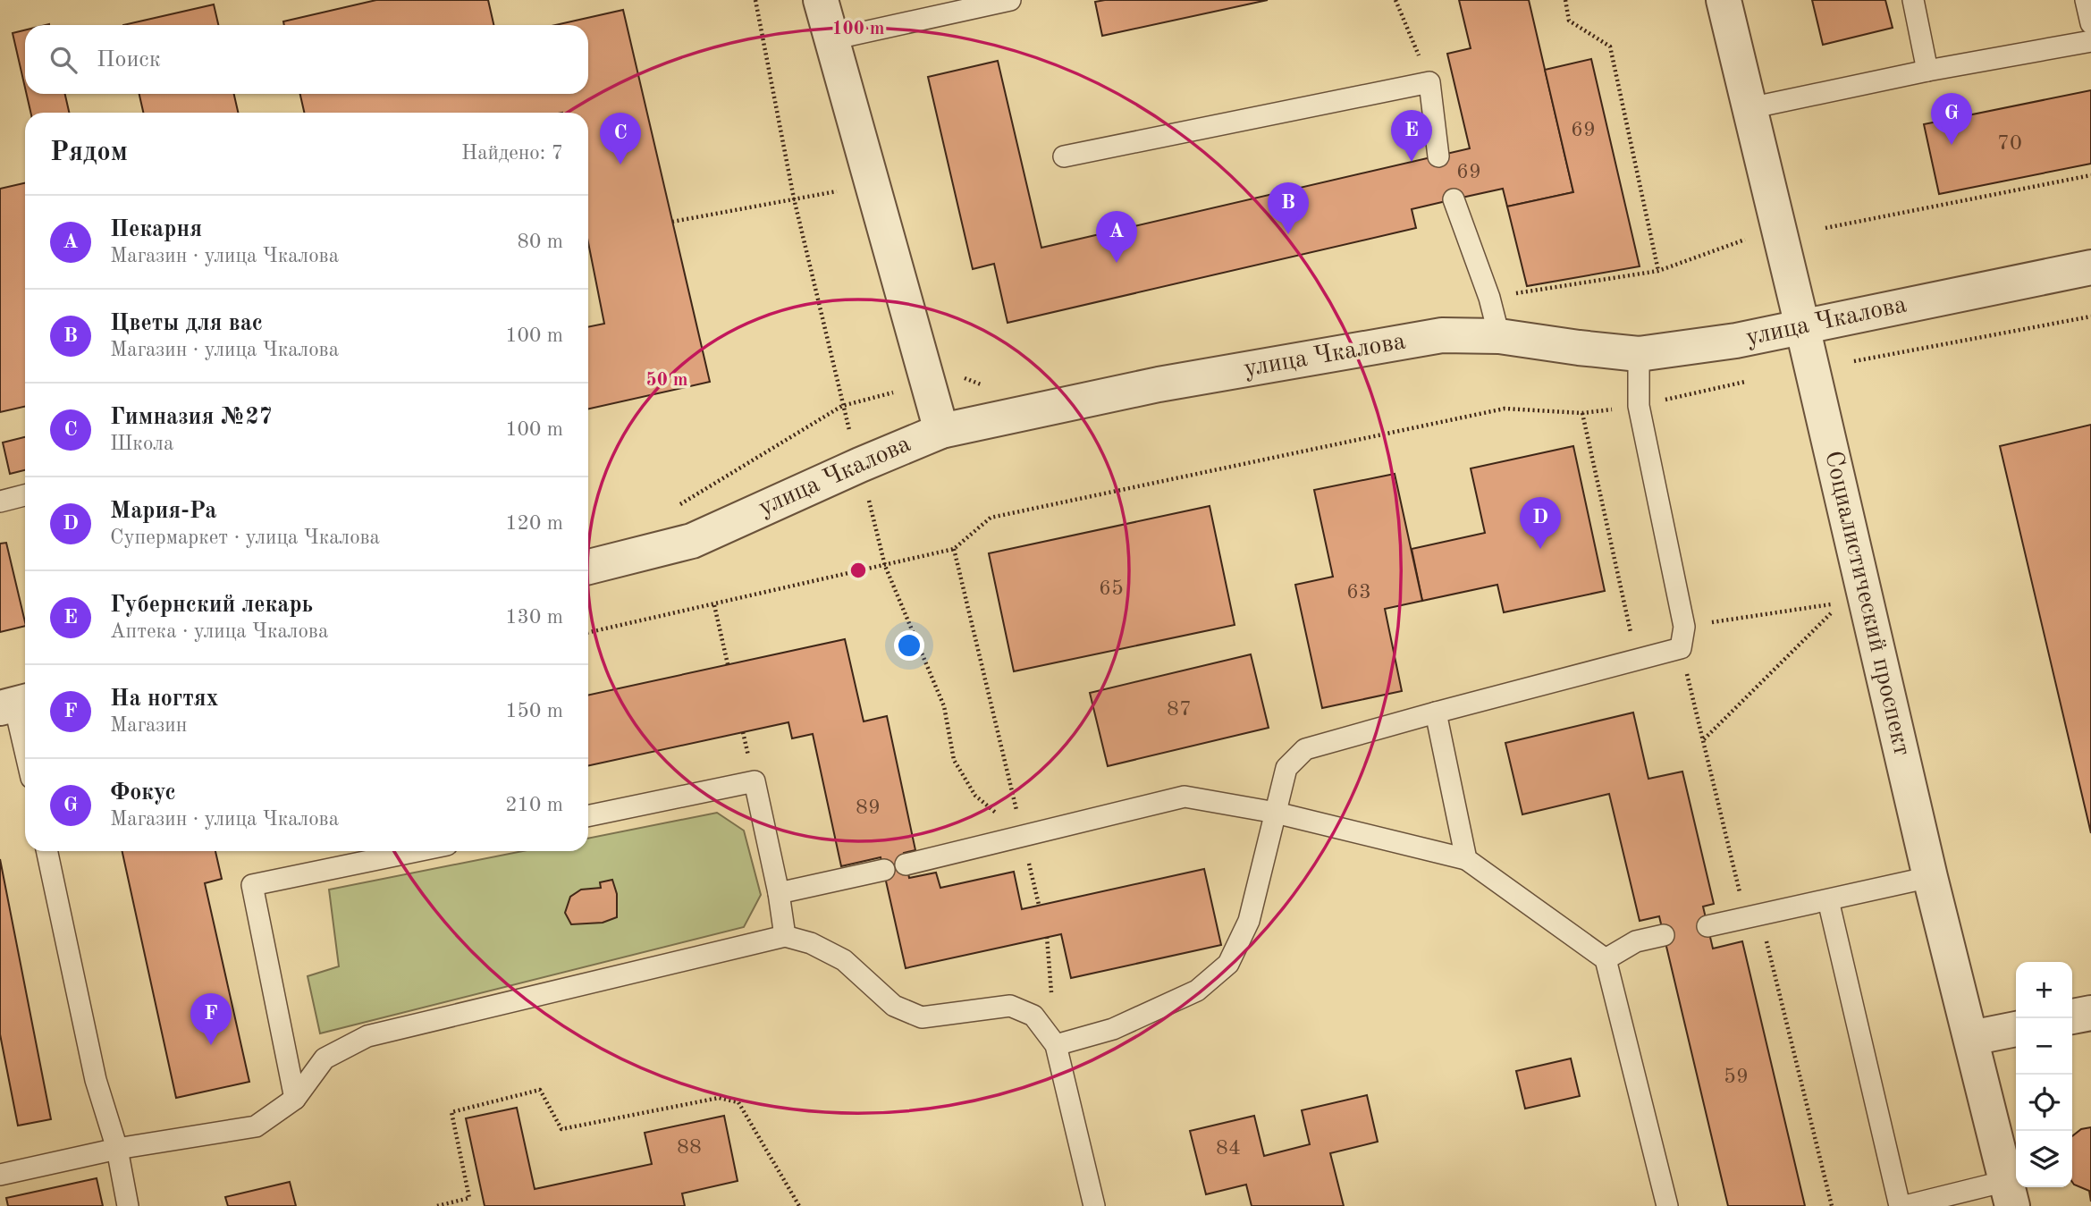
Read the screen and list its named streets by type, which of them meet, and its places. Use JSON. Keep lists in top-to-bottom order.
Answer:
{
  "streets": {
    "street": ["улица Чкалова", "Социалистический проспект"]
  },
  "crossings": [
    ["улица Чкалова", "Социалистический проспект"]
  ],
  "house_numbers": [
    "69",
    "70",
    "69",
    "65",
    "63",
    "87",
    "89",
    "59",
    "88",
    "84"
  ],
  "page": {
    "search": "Поиск",
    "pins": [
      "G",
      "E",
      "C",
      "B",
      "A",
      "D",
      "F"
    ],
    "heading": ["Рядом", "Найдено: 7"],
    "list": [
      {
        "mark": "A",
        "name": "Пекарня",
        "note": "Магазин · улица Чкалова",
        "value": "80 m"
      },
      {
        "mark": "B",
        "name": "Цветы для вас",
        "note": "Магазин · улица Чкалова",
        "value": "100 m"
      },
      {
        "mark": "C",
        "name": "Гимназия №27",
        "note": "Школа",
        "value": "100 m"
      },
      {
        "mark": "D",
        "name": "Мария-Ра",
        "note": "Супермаркет · улица Чкалова",
        "value": "120 m"
      },
      {
        "mark": "E",
        "name": "Губернский лекарь",
        "note": "Аптека · улица Чкалова",
        "value": "130 m"
      },
      {
        "mark": "F",
        "name": "На ногтях",
        "note": "Магазин",
        "value": "150 m"
      },
      {
        "mark": "G",
        "name": "Фокус",
        "note": "Магазин · улица Чкалова",
        "value": "210 m"
      }
    ],
    "map_buttons": ["+", "−"]
  },
  "rings": ["100 m", "50 m"]
}
